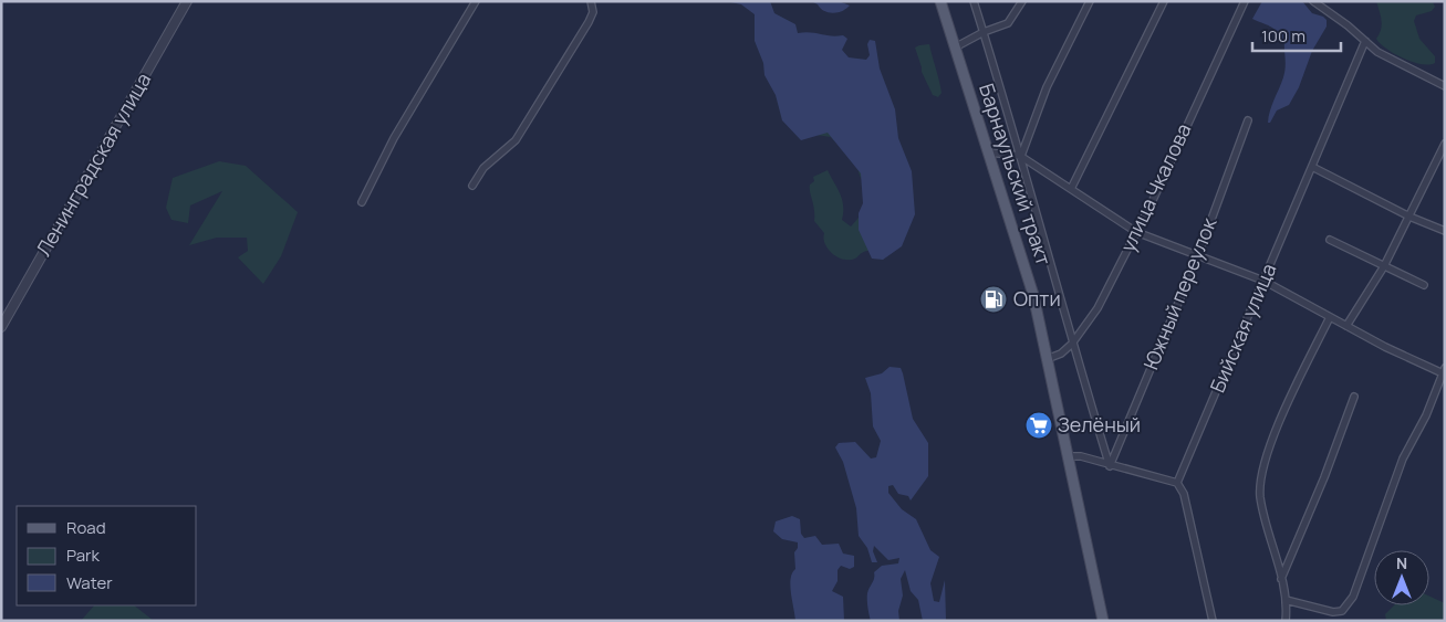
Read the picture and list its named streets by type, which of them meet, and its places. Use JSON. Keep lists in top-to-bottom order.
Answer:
{
  "streets": {
    "main road": ["Барнаульский тракт"],
    "street": [
      "Ленинградская улица",
      "улица Чкалова",
      "Южный переулок",
      "Бийская улица"
    ]
  },
  "crossings": [
    ["Барнаульский тракт", "улица Чкалова"]
  ],
  "places": {
    "fuel station": ["Опти"],
    "supermarket": ["Зелёный"]
  },
  "legend": ["Road", "Park", "Water"],
  "scale_bar": "100 m",
  "north": "top"
}
